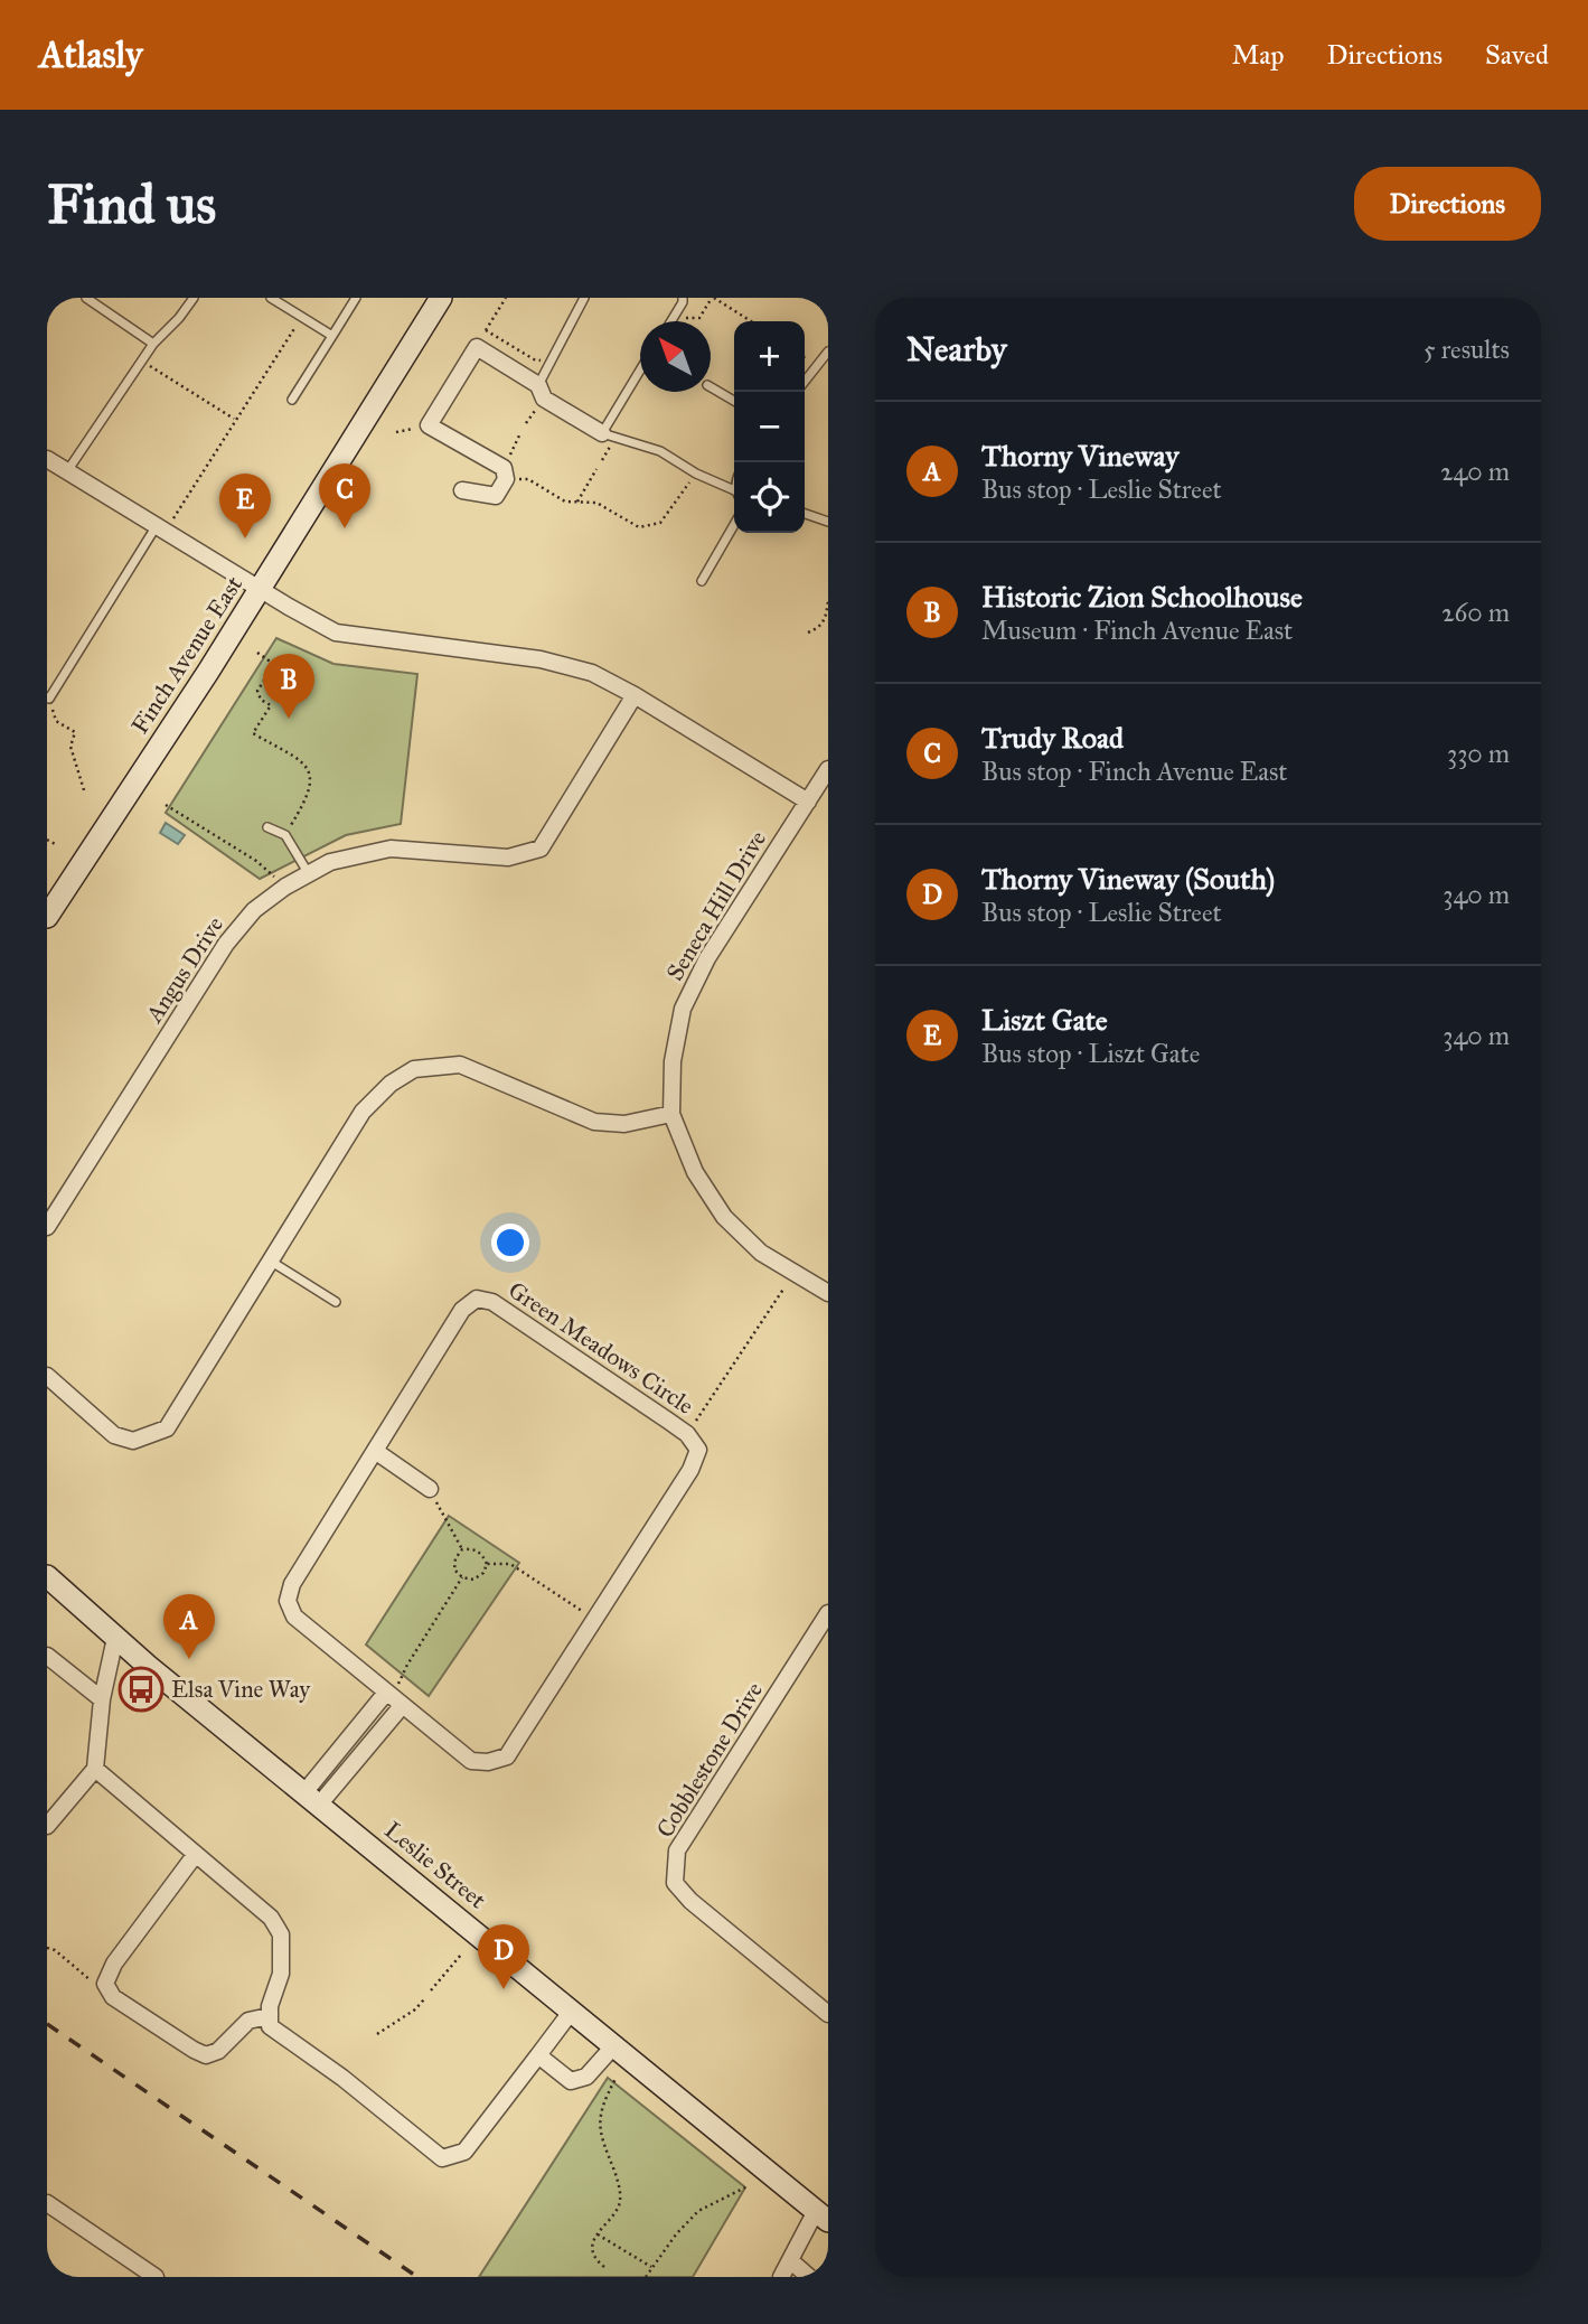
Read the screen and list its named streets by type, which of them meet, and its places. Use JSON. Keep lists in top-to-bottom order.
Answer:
{
  "streets": {
    "main road": ["Finch Avenue East", "Leslie Street"],
    "street": [
      "Seneca Hill Drive",
      "Angus Drive",
      "Green Meadows Circle",
      "Cobblestone Drive"
    ]
  },
  "places": {
    "bus stop": ["Elsa Vine Way"]
  },
  "north": "top left",
  "page": {
    "header": "Atlasly",
    "nav": ["Map", "Directions", "Saved"],
    "buttons": "Directions",
    "title": "Find us",
    "heading": ["Nearby", "5 results"],
    "map_buttons": ["+", "−"],
    "list": [
      {
        "mark": "A",
        "name": "Thorny Vineway",
        "note": "Bus stop · Leslie Street",
        "value": "240 m"
      },
      {
        "mark": "B",
        "name": "Historic Zion Schoolhouse",
        "note": "Museum · Finch Avenue East",
        "value": "260 m"
      },
      {
        "mark": "C",
        "name": "Trudy Road",
        "note": "Bus stop · Finch Avenue East",
        "value": "330 m"
      },
      {
        "mark": "D",
        "name": "Thorny Vineway (South)",
        "note": "Bus stop · Leslie Street",
        "value": "340 m"
      },
      {
        "mark": "E",
        "name": "Liszt Gate",
        "note": "Bus stop · Liszt Gate",
        "value": "340 m"
      }
    ],
    "pins": [
      "C",
      "E",
      "B",
      "A",
      "D"
    ]
  }
}
